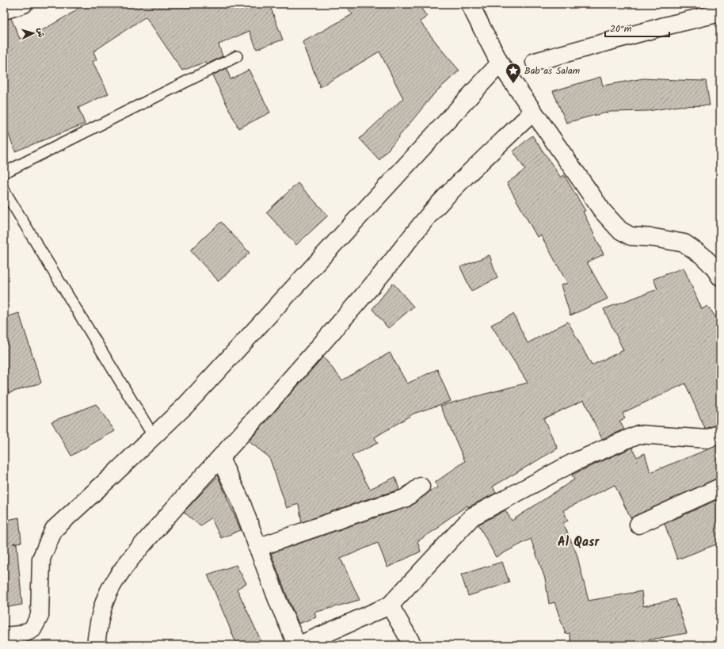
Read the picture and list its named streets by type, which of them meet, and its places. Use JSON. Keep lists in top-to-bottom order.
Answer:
{
  "districts": ["Al Qasr"],
  "places": {
    "place": ["Bab as Salam"]
  },
  "scale_bar": "20 m",
  "north": "right"
}
